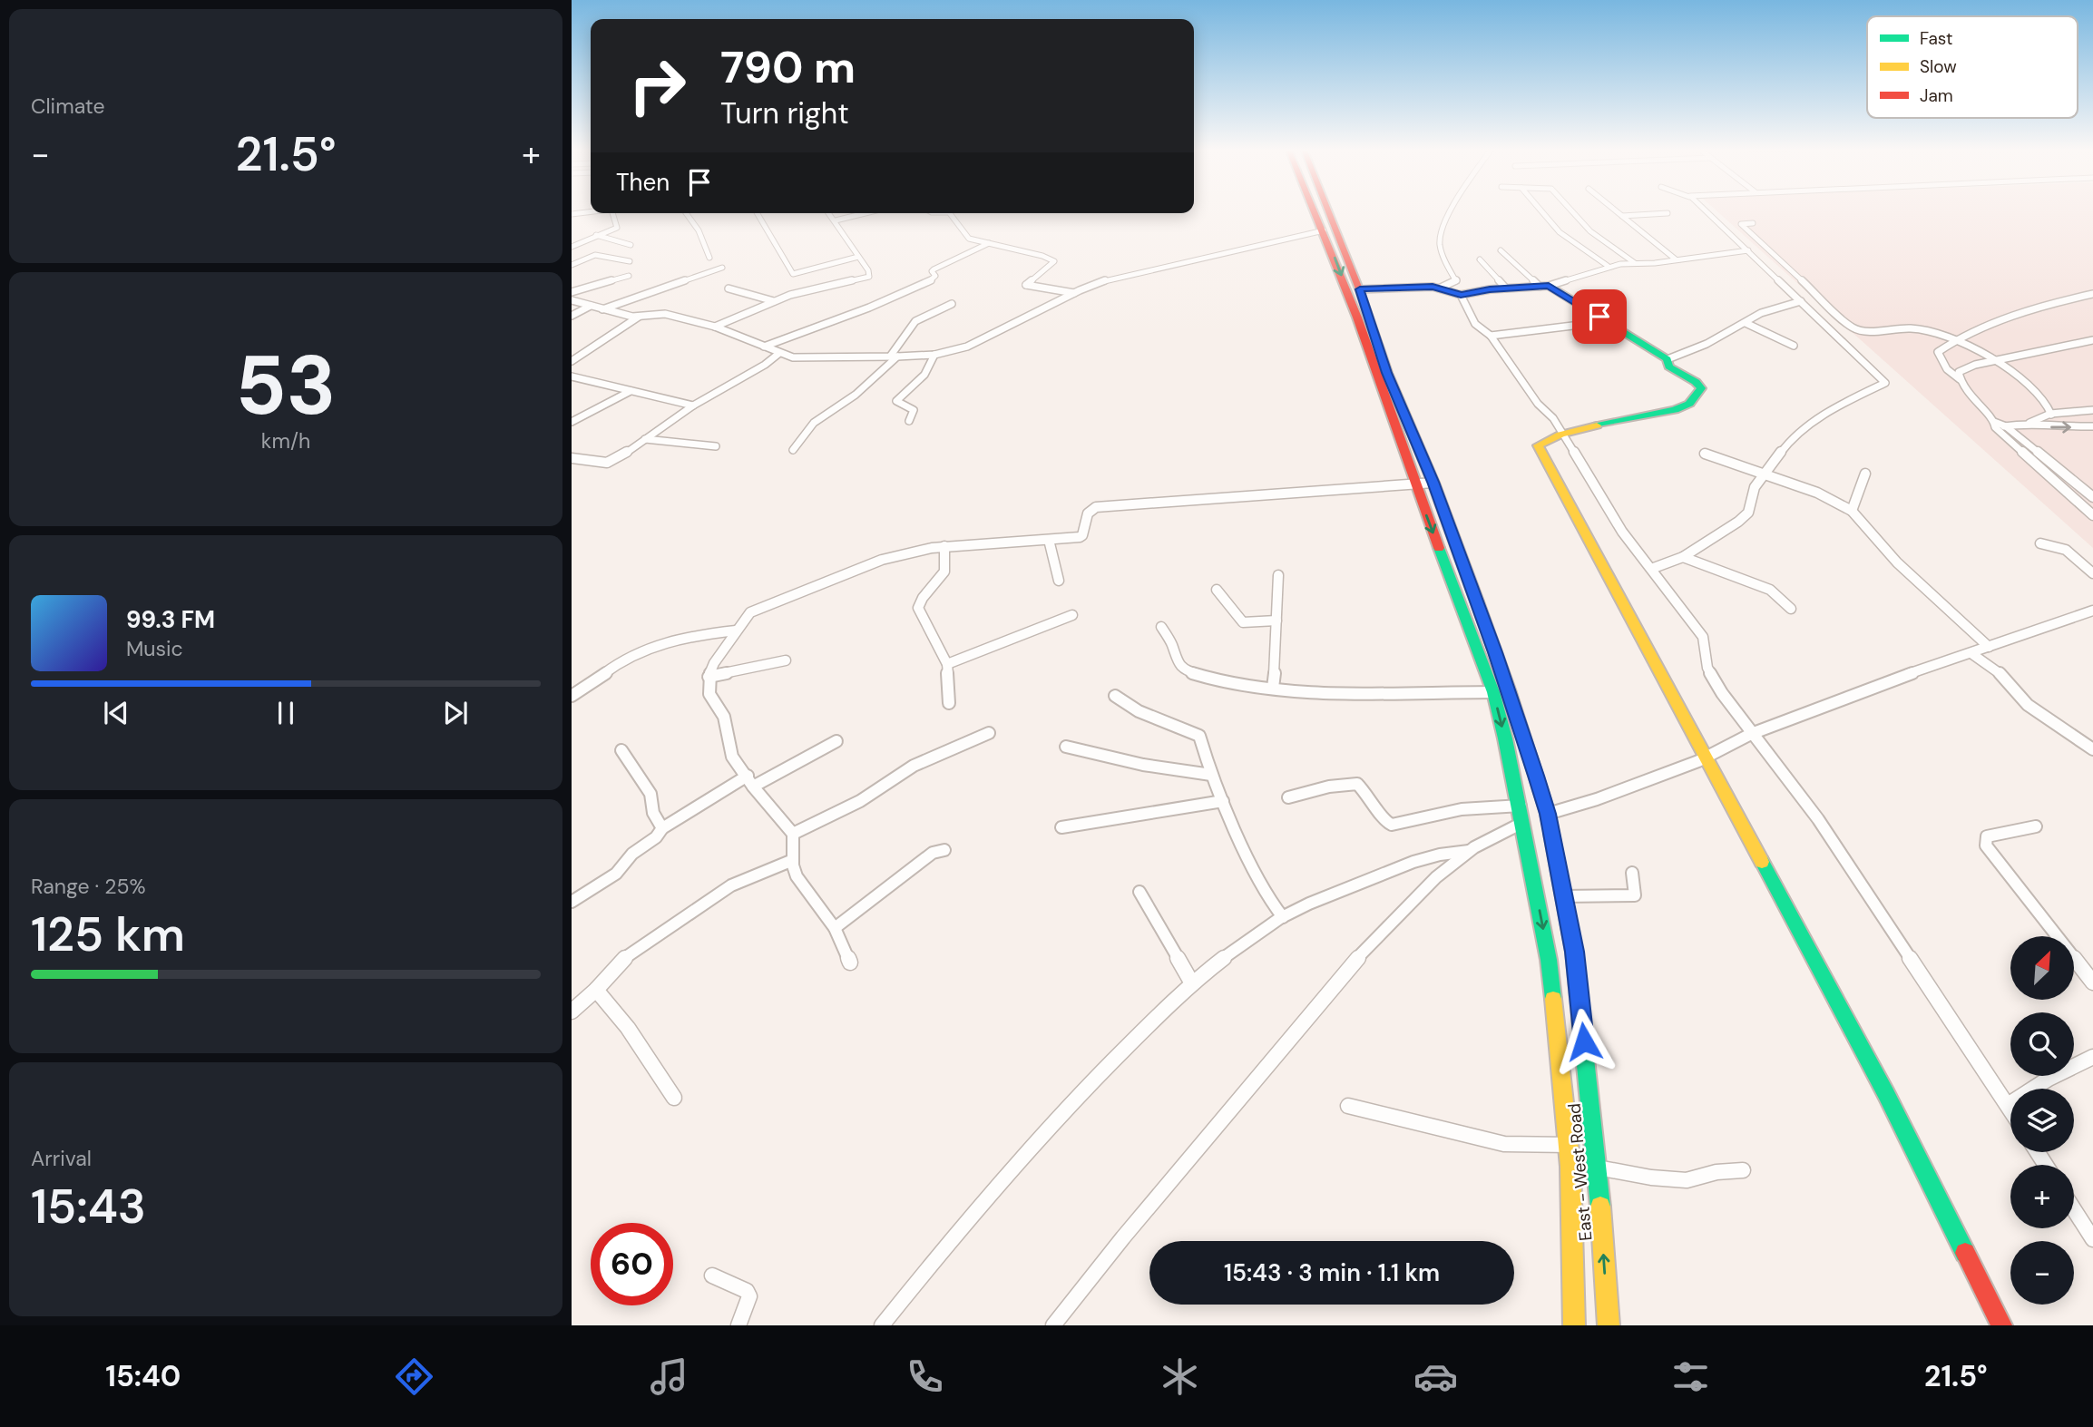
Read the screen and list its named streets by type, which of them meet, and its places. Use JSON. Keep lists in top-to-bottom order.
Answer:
{
  "streets": {
    "main road": ["East - West Road"]
  },
  "legend": ["Fast", "Slow", "Jam"],
  "north": "top right",
  "page": {
    "tile": [
      "Climate",
      ["53", "km/h"],
      ["Range · 25%", "125 km"],
      ["Arrival", "15:43"]
    ],
    "turn": ["790 m", "Turn right"],
    "heat": ["−", "21.5°", "+"],
    "then": "Then",
    "song": ["99.3 FM", "Music"],
    "map_buttons": ["+", "−"],
    "limit": "60",
    "trip": "15:43 · 3 min · 1.1 km",
    "tabs": ["15:40", "21.5°"]
  }
}
